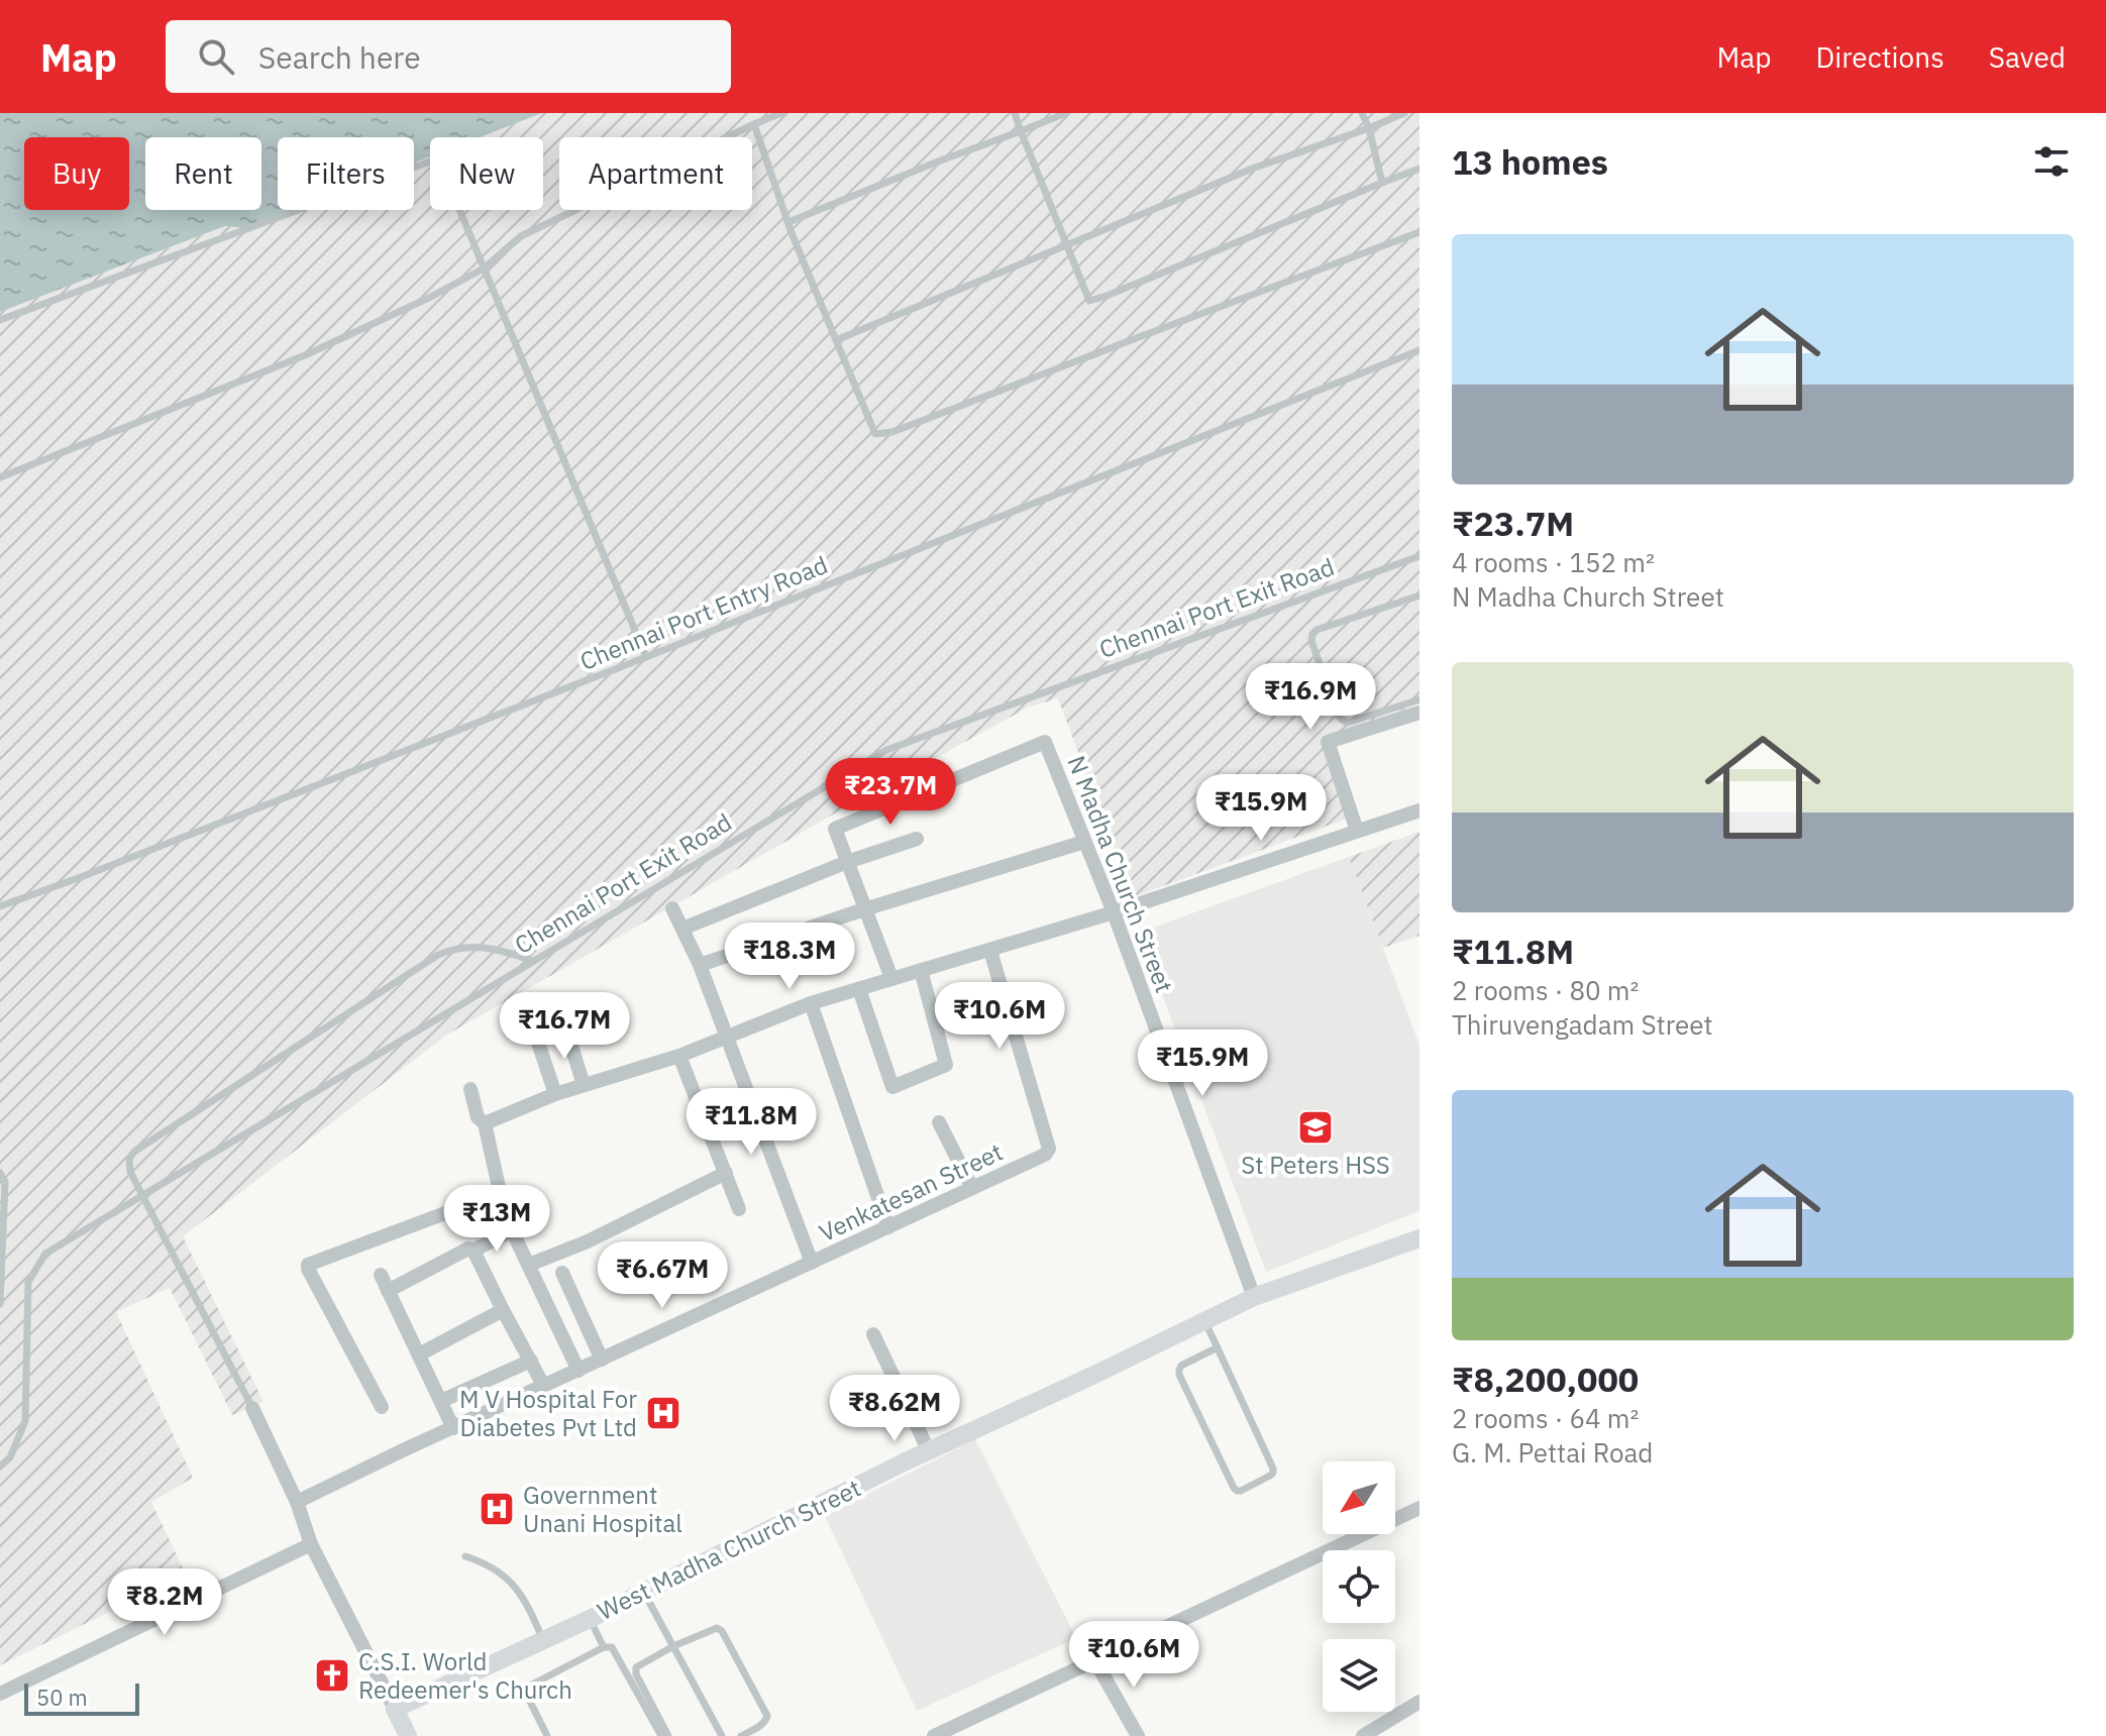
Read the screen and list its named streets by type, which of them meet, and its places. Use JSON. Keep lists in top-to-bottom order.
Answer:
{
  "streets": {
    "main road": ["West Madha Church Street"],
    "street": ["N Madha Church Street", "Venkatesan Street"],
    "lane": ["Chennai Port Exit Road", "Chennai Port Entry Road"]
  },
  "crossings": [
    ["N Madha Church Street", "West Madha Church Street"]
  ],
  "places": {
    "school or university": ["St Peters HSS"],
    "hospital": ["M V Hospital For Diabetes Pvt Ltd", "Government Unani Hospital"],
    "church": ["C.S.I. World Redeemer's Church"]
  },
  "scale_bar": "50 m",
  "north": "bottom left",
  "page": {
    "header": "Map",
    "search": "Search here",
    "nav": ["Map", "Directions", "Saved"],
    "heading": "13 homes",
    "chip": [
      "Buy",
      "Rent",
      "Filters",
      "New",
      "Apartment"
    ],
    "list": [
      {
        "name": "₹23.7M",
        "note": "4 rooms · 152 m² · N Madha Church Street"
      },
      {
        "name": "₹11.8M",
        "note": "2 rooms · 80 m² · Thiruvengadam Street"
      },
      {
        "name": "₹8,200,000",
        "note": "2 rooms · 64 m² · G. M. Pettai Road"
      }
    ],
    "price": [
      "₹16.9M",
      "₹23.7M",
      "₹15.9M",
      "₹18.3M",
      "₹10.6M",
      "₹16.7M",
      "₹15.9M",
      "₹11.8M",
      "₹13M",
      "₹6.67M",
      "₹8.62M",
      "₹8.2M",
      "₹10.6M"
    ],
    "scale": "50 m"
  }
}
